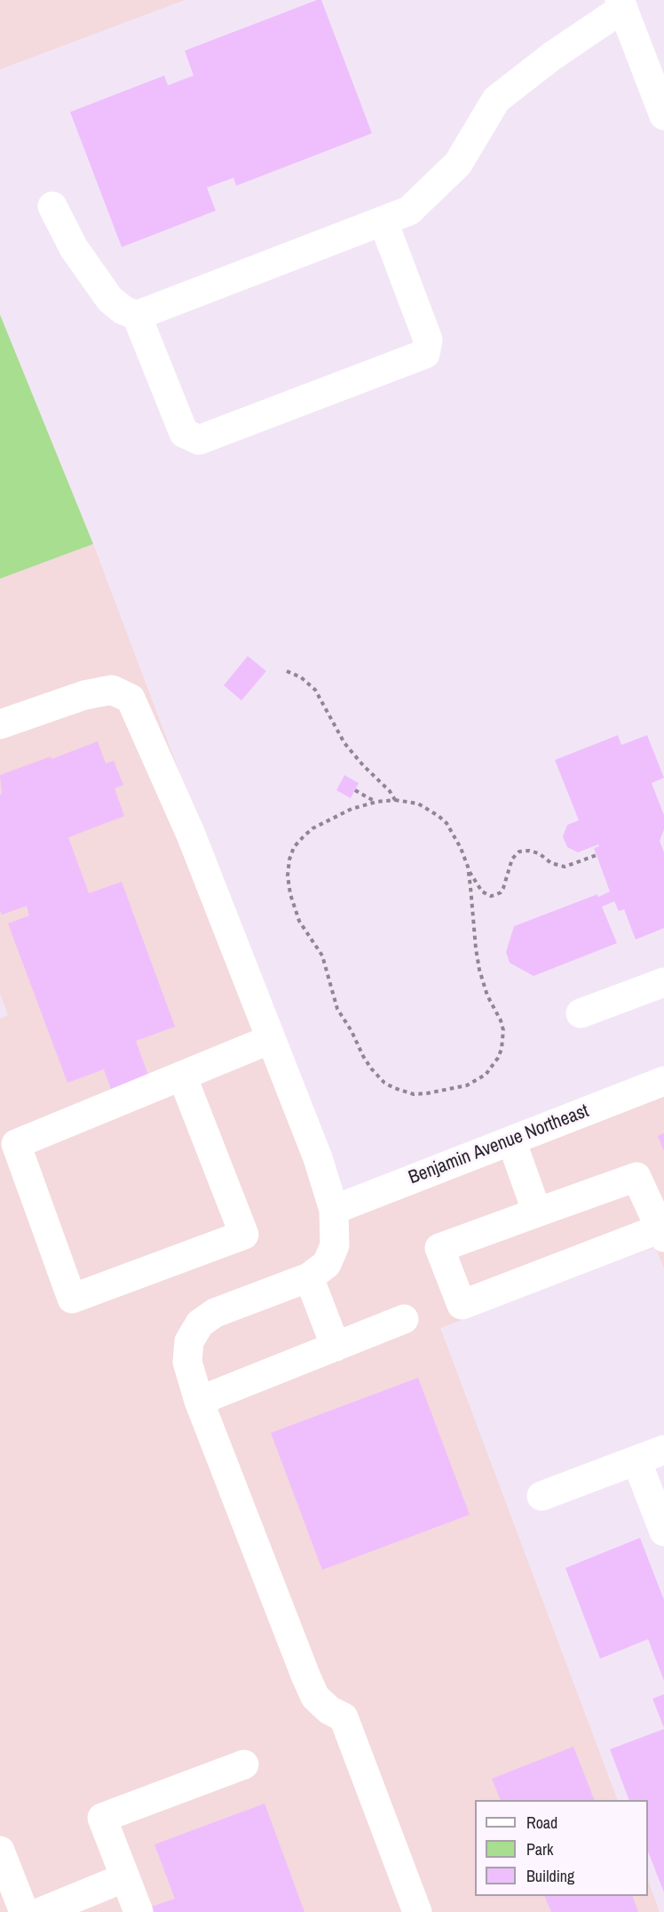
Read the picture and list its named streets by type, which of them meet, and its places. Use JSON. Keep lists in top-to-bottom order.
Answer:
{
  "streets": {
    "street": ["Benjamin Avenue Northeast"]
  },
  "legend": ["Road", "Park", "Building"]
}
